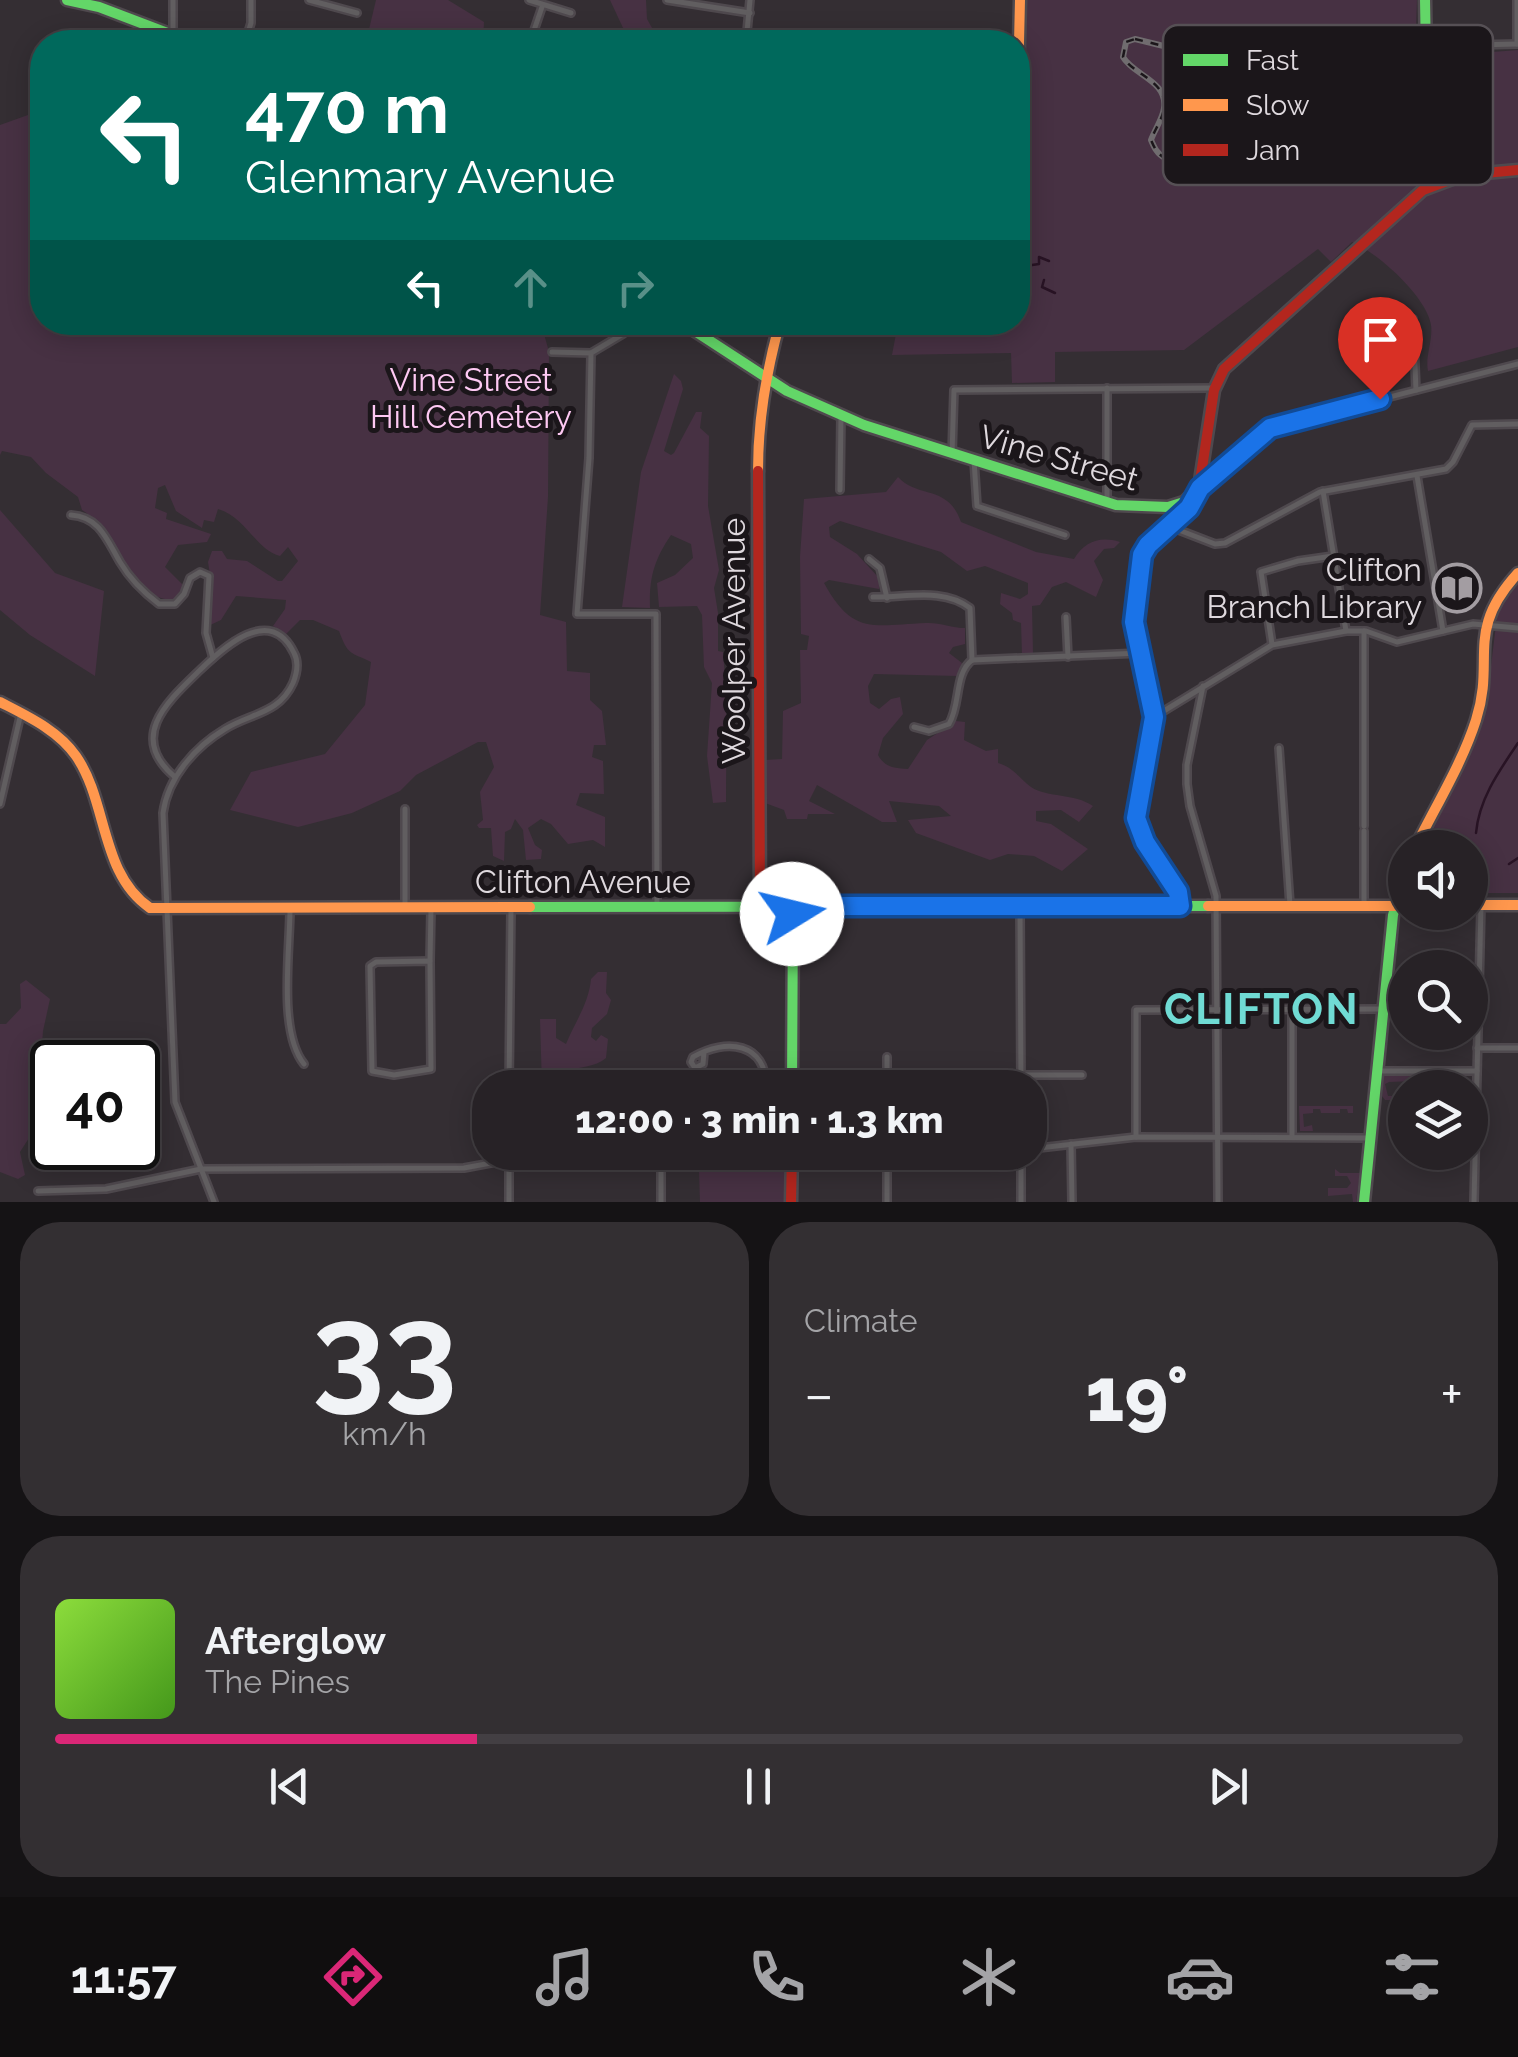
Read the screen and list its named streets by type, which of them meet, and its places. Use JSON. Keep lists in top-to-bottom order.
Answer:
{
  "streets": {
    "main road": ["Vine Street", "Woolper Avenue", "Clifton Avenue"]
  },
  "crossings": [
    ["Vine Street", "Woolper Avenue"],
    ["Woolper Avenue", "Clifton Avenue"]
  ],
  "districts": ["CLIFTON"],
  "parks": ["Vine Street Hill Cemetery"],
  "places": {
    "library": ["Clifton Branch Library"]
  },
  "legend": ["Fast", "Slow", "Jam"],
  "page": {
    "turn": ["470 m", "Glenmary Avenue"],
    "limit": "40",
    "trip": "12:00 · 3 min · 1.3 km",
    "tile": [
      ["33", "km/h"],
      "Climate"
    ],
    "heat": ["−", "19°", "+"],
    "song": ["Afterglow", "The Pines"],
    "tabs": "11:57"
  }
}
